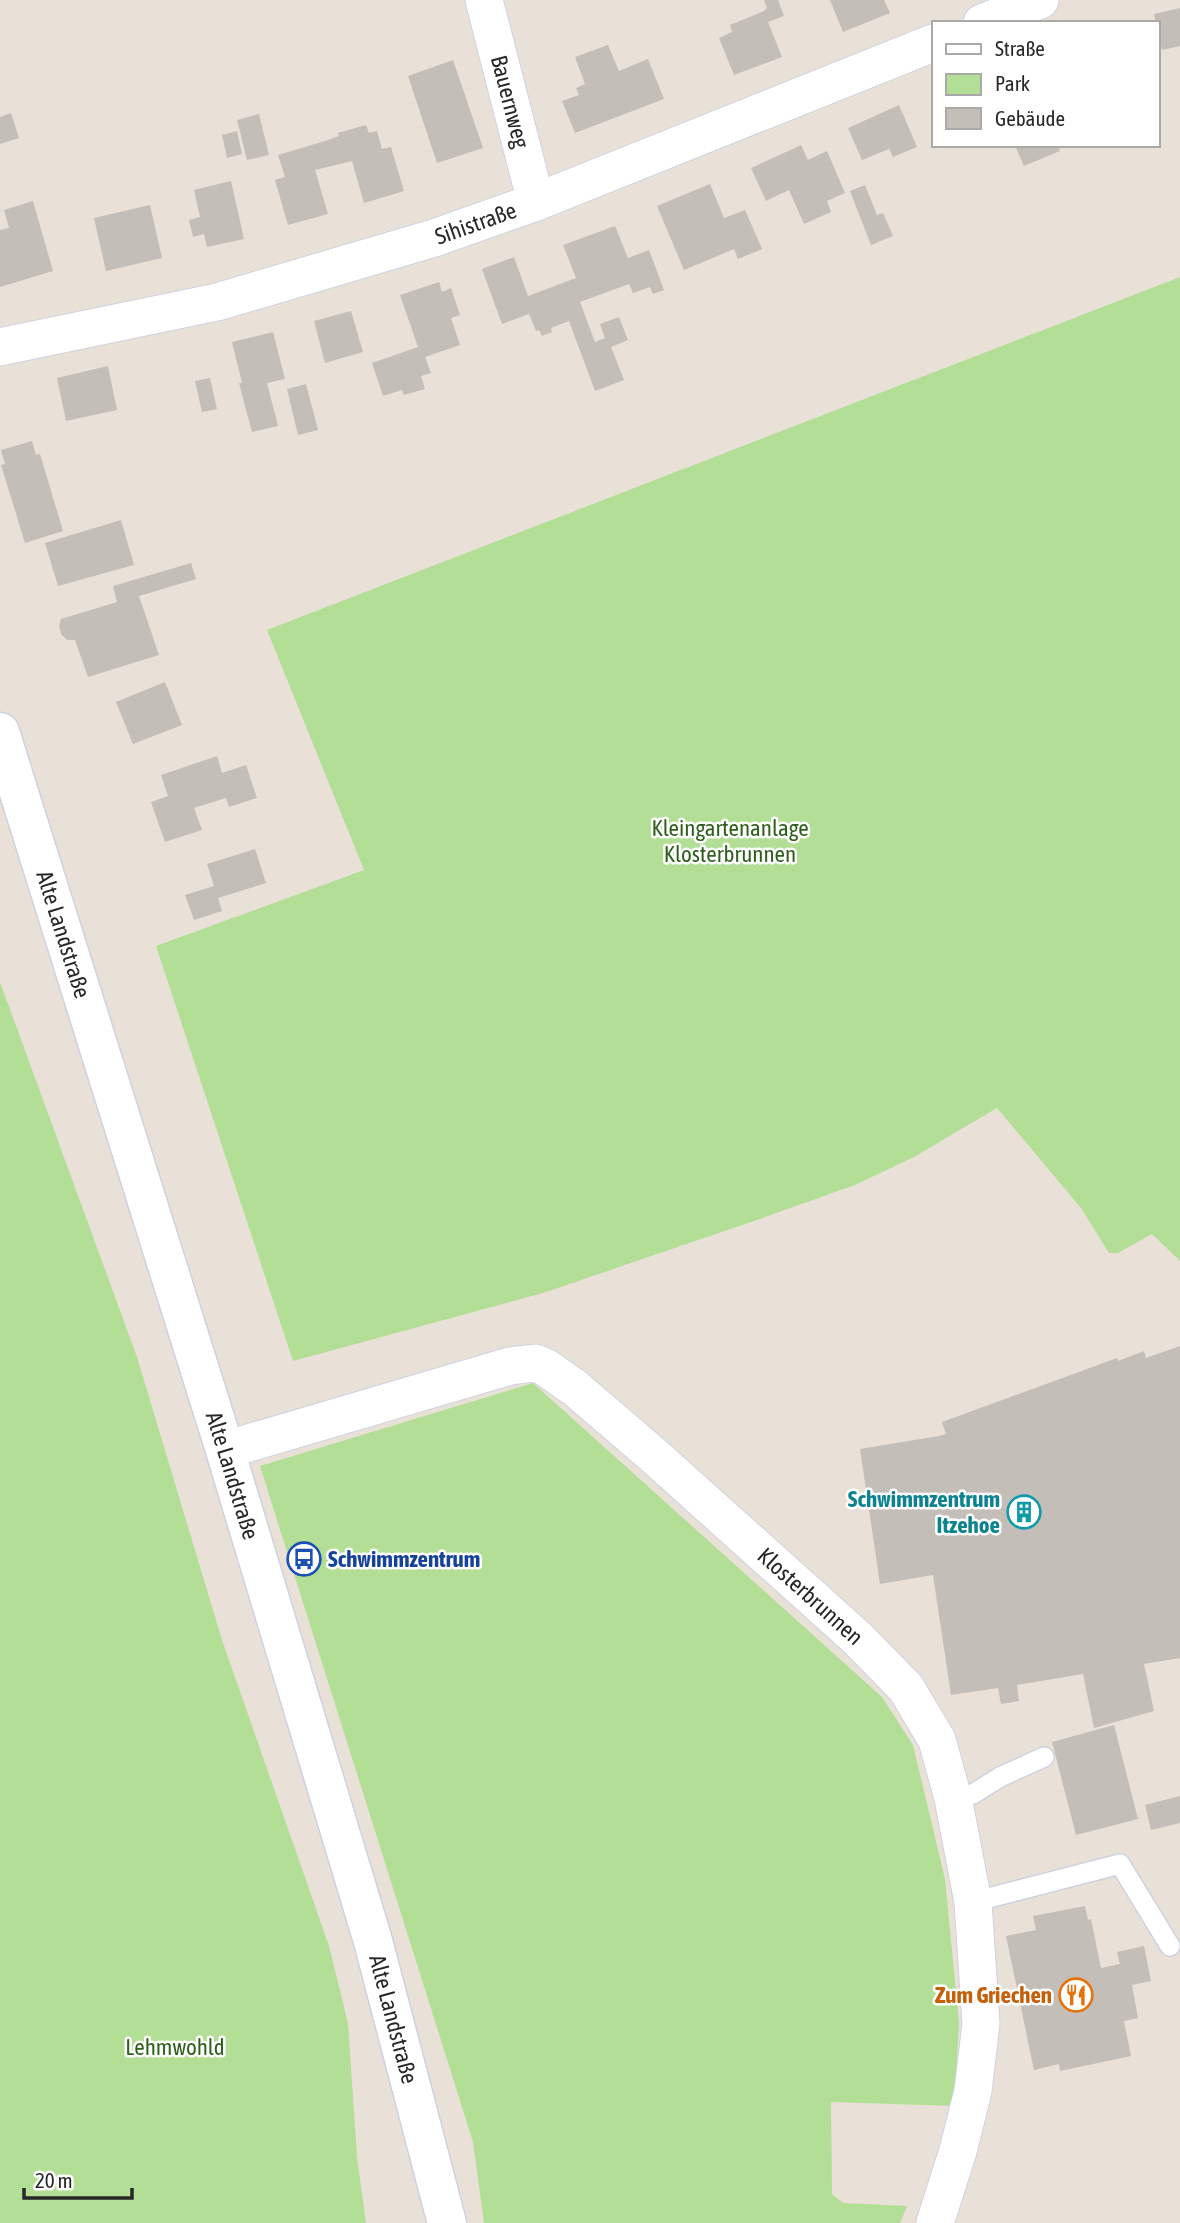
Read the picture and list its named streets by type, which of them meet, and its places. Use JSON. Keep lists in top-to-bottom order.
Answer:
{
  "streets": {
    "street": [
      "Bauernweg",
      "Sihistraße",
      "Alte Landstraße",
      "Klosterbrunnen"
    ]
  },
  "crossings": [
    ["Bauernweg", "Sihistraße"],
    ["Alte Landstraße", "Klosterbrunnen"]
  ],
  "parks": ["Kleingartenanlage Klosterbrunnen", "Lehmwohld"],
  "places": {
    "building": ["Schwimmzentrum Itzehoe"],
    "bus stop": ["Schwimmzentrum"],
    "restaurant": ["Zum Griechen"]
  },
  "legend": ["Straße", "Park", "Gebäude"],
  "scale_bar": "20 m"
}
